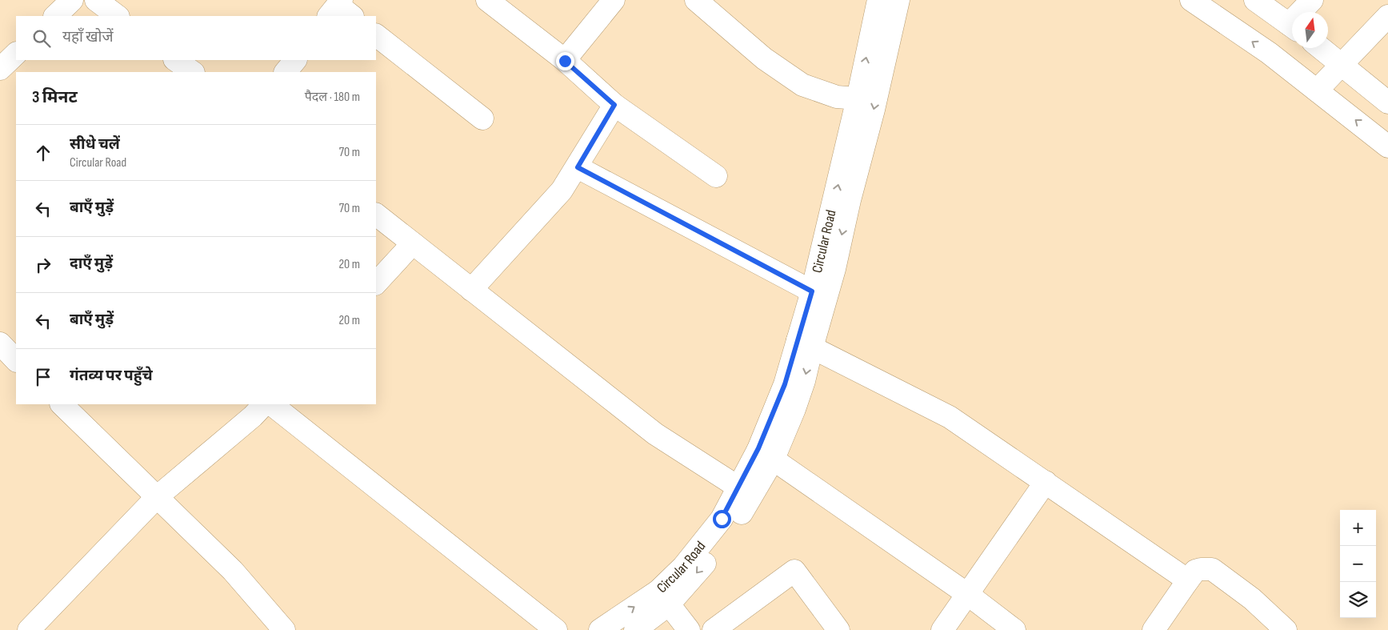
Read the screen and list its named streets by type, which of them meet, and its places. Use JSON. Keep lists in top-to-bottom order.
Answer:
{
  "streets": {
    "street": ["Circular Road"]
  },
  "north": "top",
  "page": {
    "search": "यहाँ खोजें",
    "heading": ["3 मिनट", "पैदल · 180 m"],
    "list": [
      ["सीधे चलें", "Circular Road", "70 m"],
      ["बाएँ मुड़ें", "70 m"],
      ["दाएँ मुड़ें", "20 m"],
      ["बाएँ मुड़ें", "20 m"],
      "गंतव्य पर पहुँचे"
    ],
    "map_buttons": ["+", "−"]
  }
}
